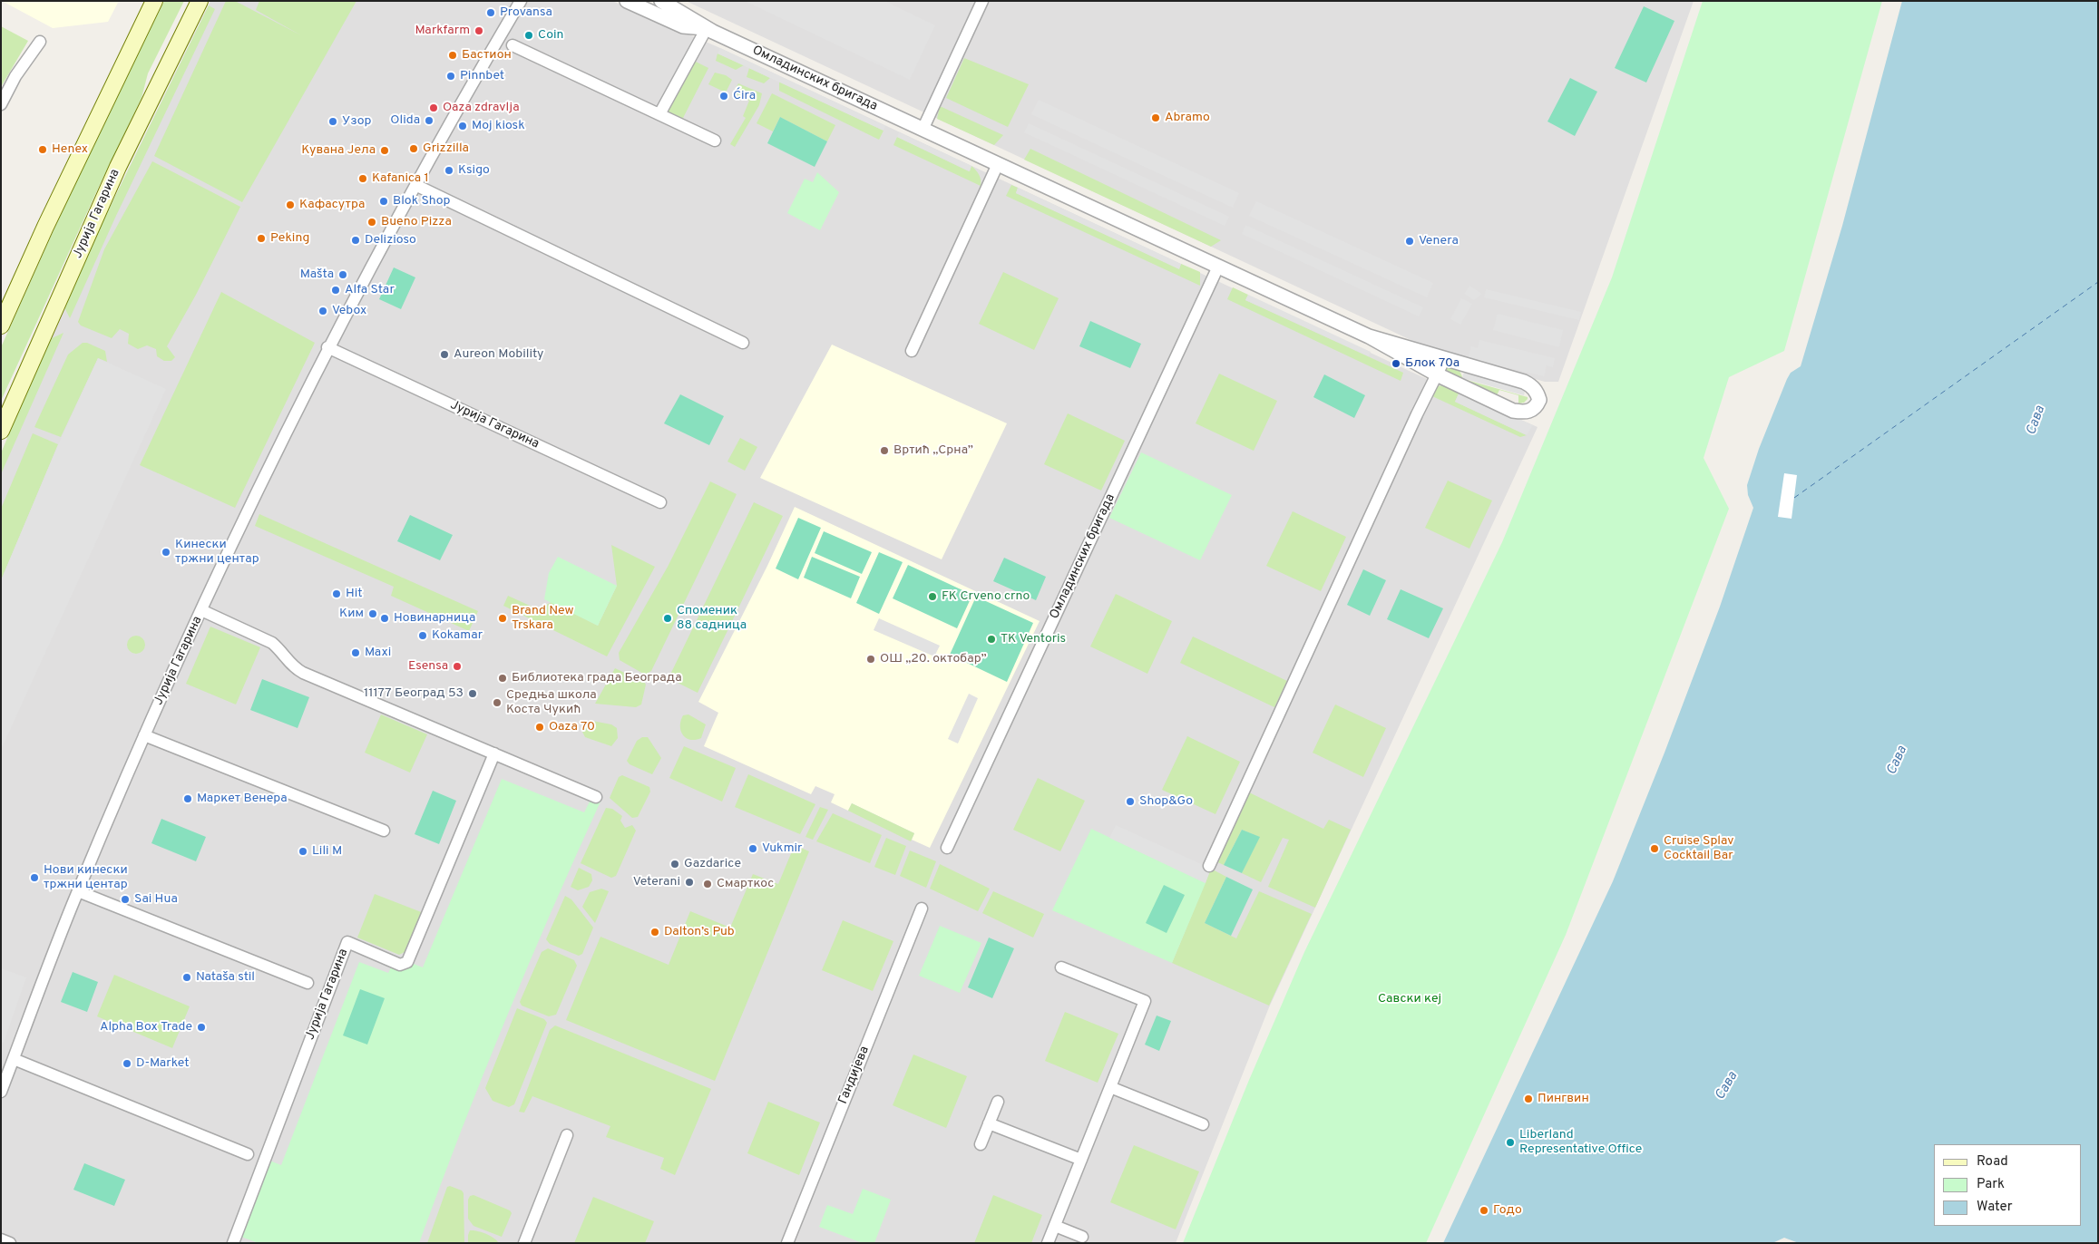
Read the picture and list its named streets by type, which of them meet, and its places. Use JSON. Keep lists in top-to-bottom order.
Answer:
{
  "streets": {
    "main road": ["Јурија Гагарина"],
    "street": ["Омладинских бригада", "Гандијева"]
  },
  "water": ["Сава"],
  "parks": ["Савски кеј"],
  "places": [
    "Provansa",
    "Markfarm",
    "Coin",
    "Бастион",
    "Pinnbet",
    "Ćira",
    "Oaza zdravlja",
    "Abramo",
    "Olida",
    "Узор",
    "Moj kiosk",
    "Grizzilla",
    "Henex",
    "Кувана Јела",
    "Ksigo",
    "Kafanica 1",
    "Blok Shop",
    "Кафасутра",
    "Bueno Pizza",
    "Peking",
    "Delizioso",
    "Venera",
    "Mašta",
    "Alfa Star",
    "Vebox",
    "Aureon Mobility",
    "Блок 70а",
    "Вртић „Срна”",
    "Кинески тржни центар",
    "Hit",
    "FK Crveno crno",
    "Ким",
    "Новинарница",
    "Brand New Trskara",
    "Споменик 88 садница",
    "Kokamar",
    "TK Ventoris",
    "Maxi",
    "ОШ „20. октобар”",
    "Esensa",
    "Библиотека града Београда",
    "11177 Београд 53",
    "Средња школа Коста Чукић",
    "Oaza 70",
    "Маркет Венера",
    "Shop&Go",
    "Vukmir",
    "Cruise Splav Cocktail Bar",
    "Lili M",
    "Gazdarice",
    "Нови кинески тржни центар",
    "Veterani",
    "Смарткос",
    "Sai Hua",
    "Dalton’s Pub",
    "Nataša stil",
    "Alpha Box Trade",
    "D-Market",
    "Пингвин",
    "Liberland Representative Office",
    "Годо"
  ],
  "legend": ["Road", "Park", "Water"]
}
